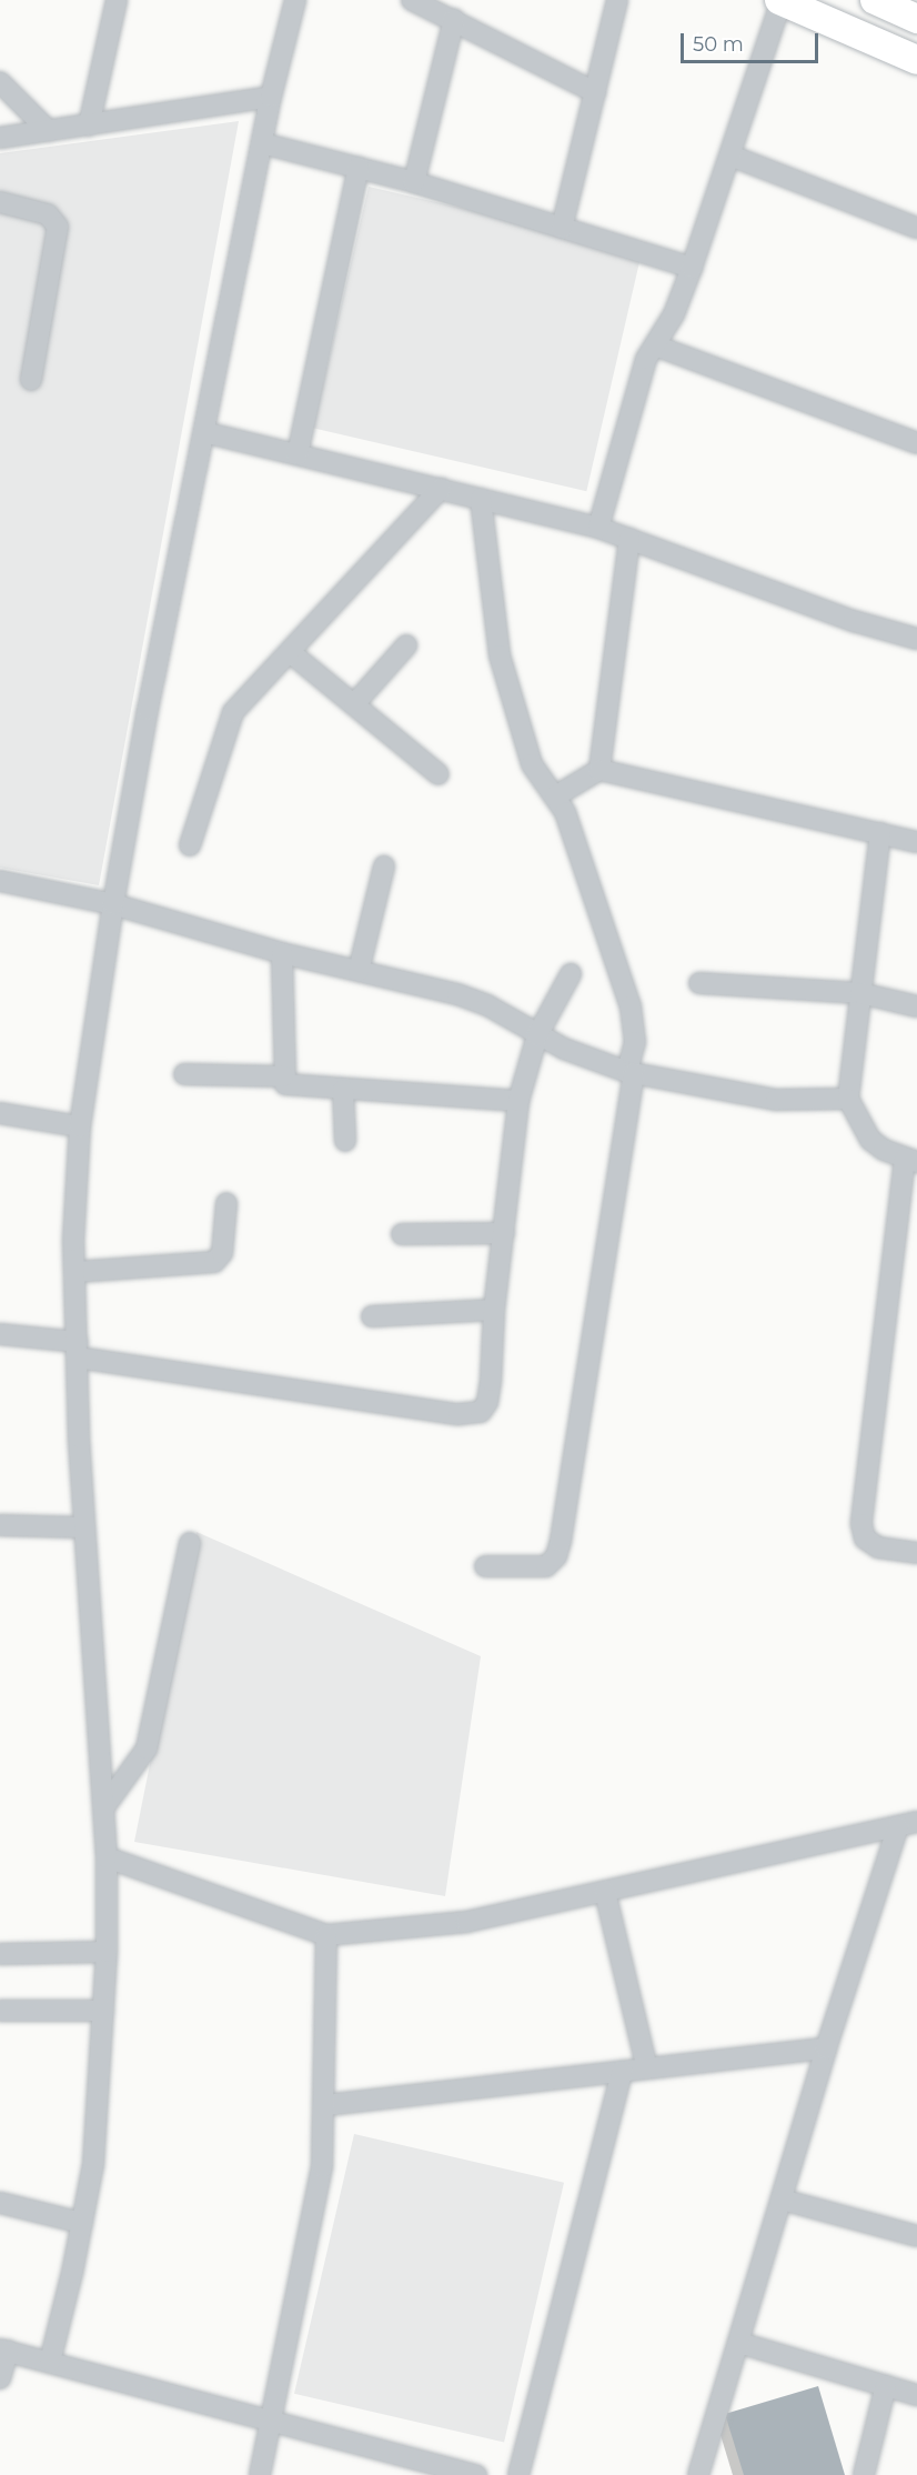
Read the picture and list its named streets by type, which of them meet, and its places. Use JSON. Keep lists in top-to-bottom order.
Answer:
{
  "scale_bar": "50 m"
}
